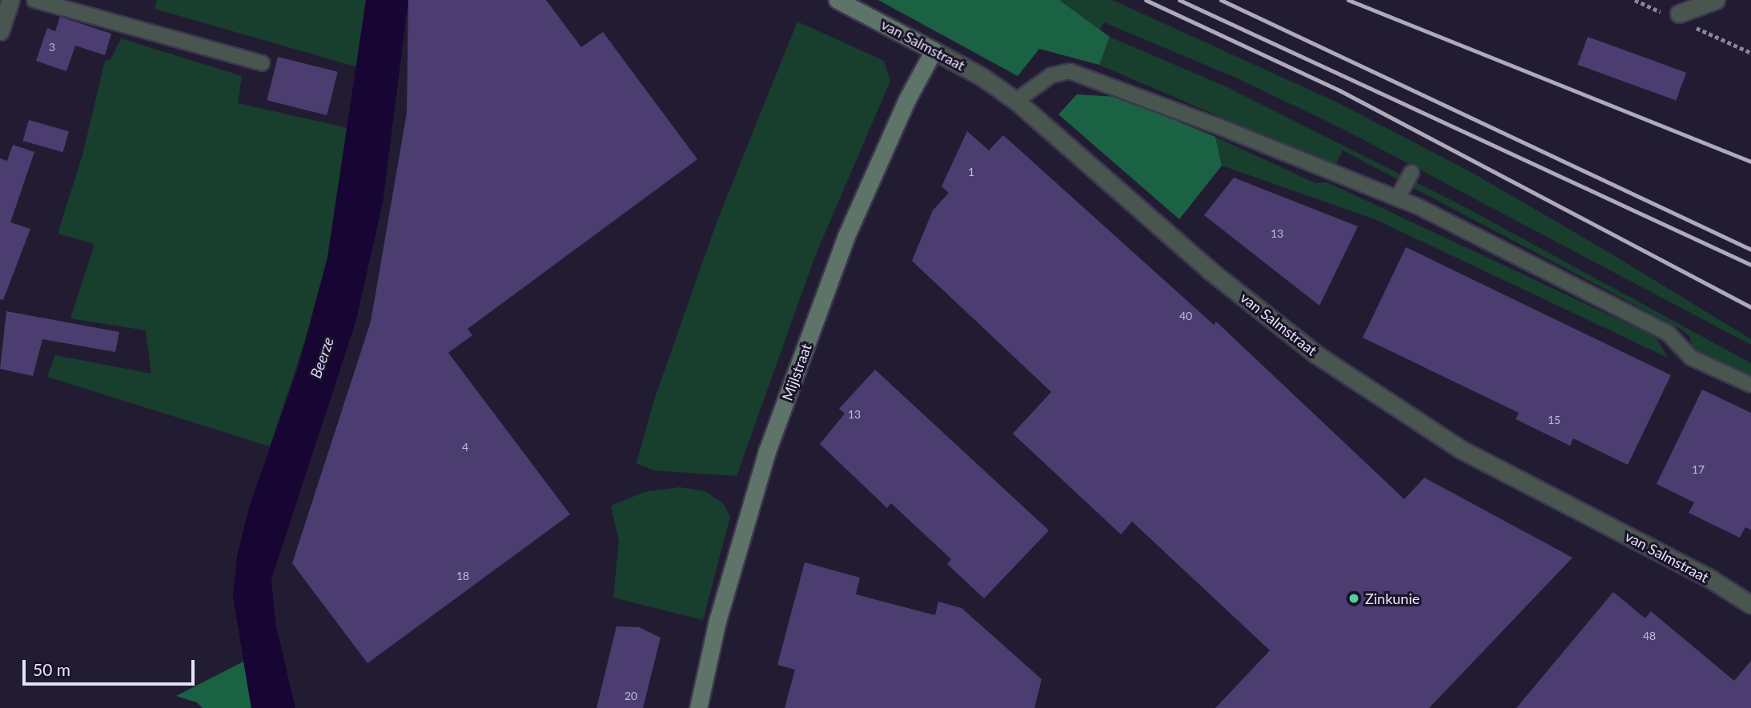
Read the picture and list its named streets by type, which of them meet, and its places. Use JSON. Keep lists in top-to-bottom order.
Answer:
{
  "streets": {
    "main road": ["van Salmstraat", "Mijlstraat"]
  },
  "crossings": [
    ["van Salmstraat", "Mijlstraat"]
  ],
  "water": ["Beerze"],
  "places": ["Zinkunie"],
  "house_numbers": [
    "3",
    "1",
    "13",
    "40",
    "13",
    "15",
    "4",
    "17",
    "18",
    "48",
    "20"
  ],
  "scale_bar": "50 m"
}
